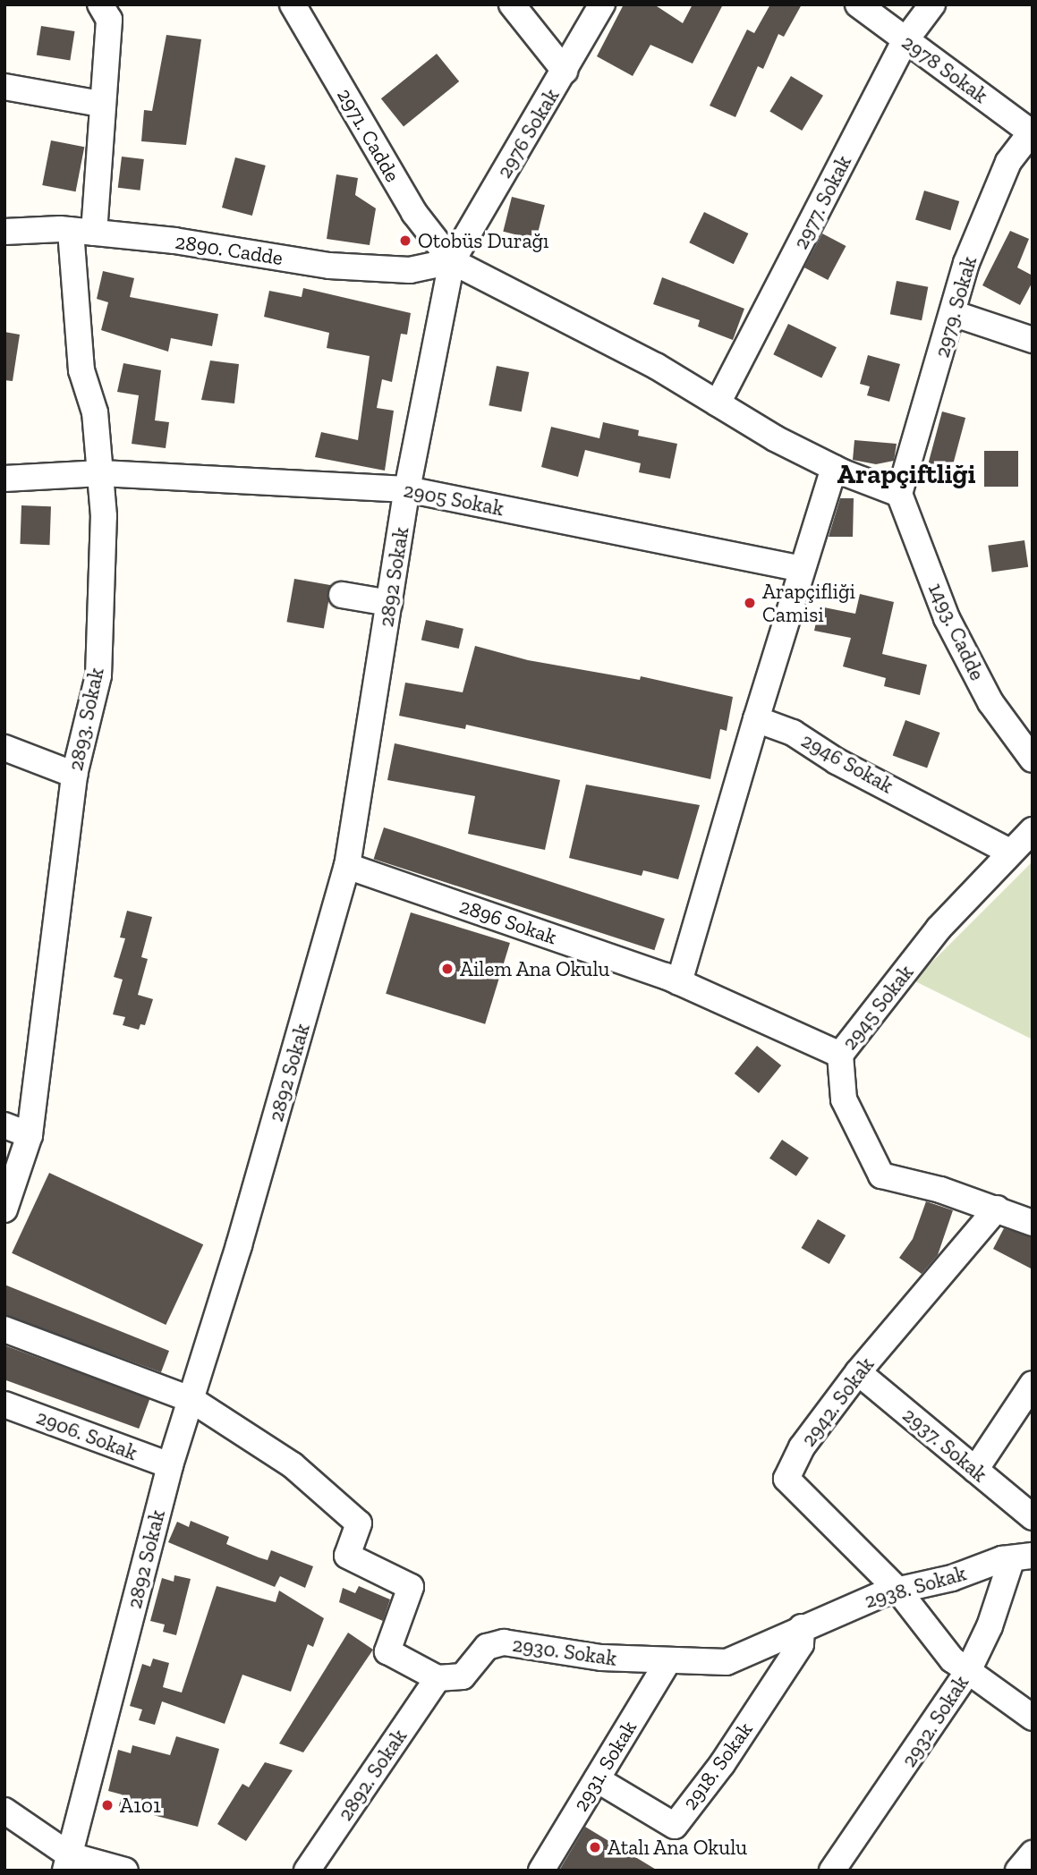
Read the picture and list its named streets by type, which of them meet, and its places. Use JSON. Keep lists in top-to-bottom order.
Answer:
{
  "streets": {
    "street": [
      "2978 Sokak",
      "2976 Sokak",
      "2971. Cadde",
      "2977. Sokak",
      "2890. Cadde",
      "2979. Sokak",
      "2905 Sokak",
      "2892 Sokak",
      "1493. Cadde",
      "2893. Sokak",
      "2946 Sokak",
      "2896 Sokak",
      "2945 Sokak",
      "2942. Sokak",
      "2906. Sokak",
      "2937. Sokak",
      "2938. Sokak",
      "2930. Sokak",
      "2932. Sokak",
      "2931. Sokak",
      "2918. Sokak",
      "2892. Sokak"
    ]
  },
  "crossings": [
    ["2978 Sokak", "2977. Sokak"],
    ["2978 Sokak", "2979. Sokak"],
    ["2976 Sokak", "2971. Cadde"],
    ["2976 Sokak", "2890. Cadde"],
    ["2976 Sokak", "2892 Sokak"],
    ["2971. Cadde", "2890. Cadde"],
    ["2971. Cadde", "2892 Sokak"],
    ["2890. Cadde", "2892 Sokak"],
    ["2890. Cadde", "2893. Sokak"],
    ["2979. Sokak", "1493. Cadde"],
    ["2905 Sokak", "2892 Sokak"],
    ["2905 Sokak", "2893. Sokak"],
    ["2892 Sokak", "2896 Sokak"],
    ["2892 Sokak", "2906. Sokak"],
    ["2946 Sokak", "2945 Sokak"],
    ["2896 Sokak", "2945 Sokak"],
    ["2945 Sokak", "2942. Sokak"],
    ["2942. Sokak", "2937. Sokak"],
    ["2942. Sokak", "2938. Sokak"],
    ["2938. Sokak", "2930. Sokak"],
    ["2938. Sokak", "2932. Sokak"],
    ["2938. Sokak", "2918. Sokak"],
    ["2930. Sokak", "2931. Sokak"],
    ["2930. Sokak", "2918. Sokak"],
    ["2930. Sokak", "2892. Sokak"],
    ["2931. Sokak", "2918. Sokak"]
  ],
  "districts": ["Arapçiftliği"],
  "places": [
    "Otobüs Durağı",
    "Arapçifliği Camisi",
    "Ailem Ana Okulu",
    "A101",
    "Atalı Ana Okulu"
  ]
}
